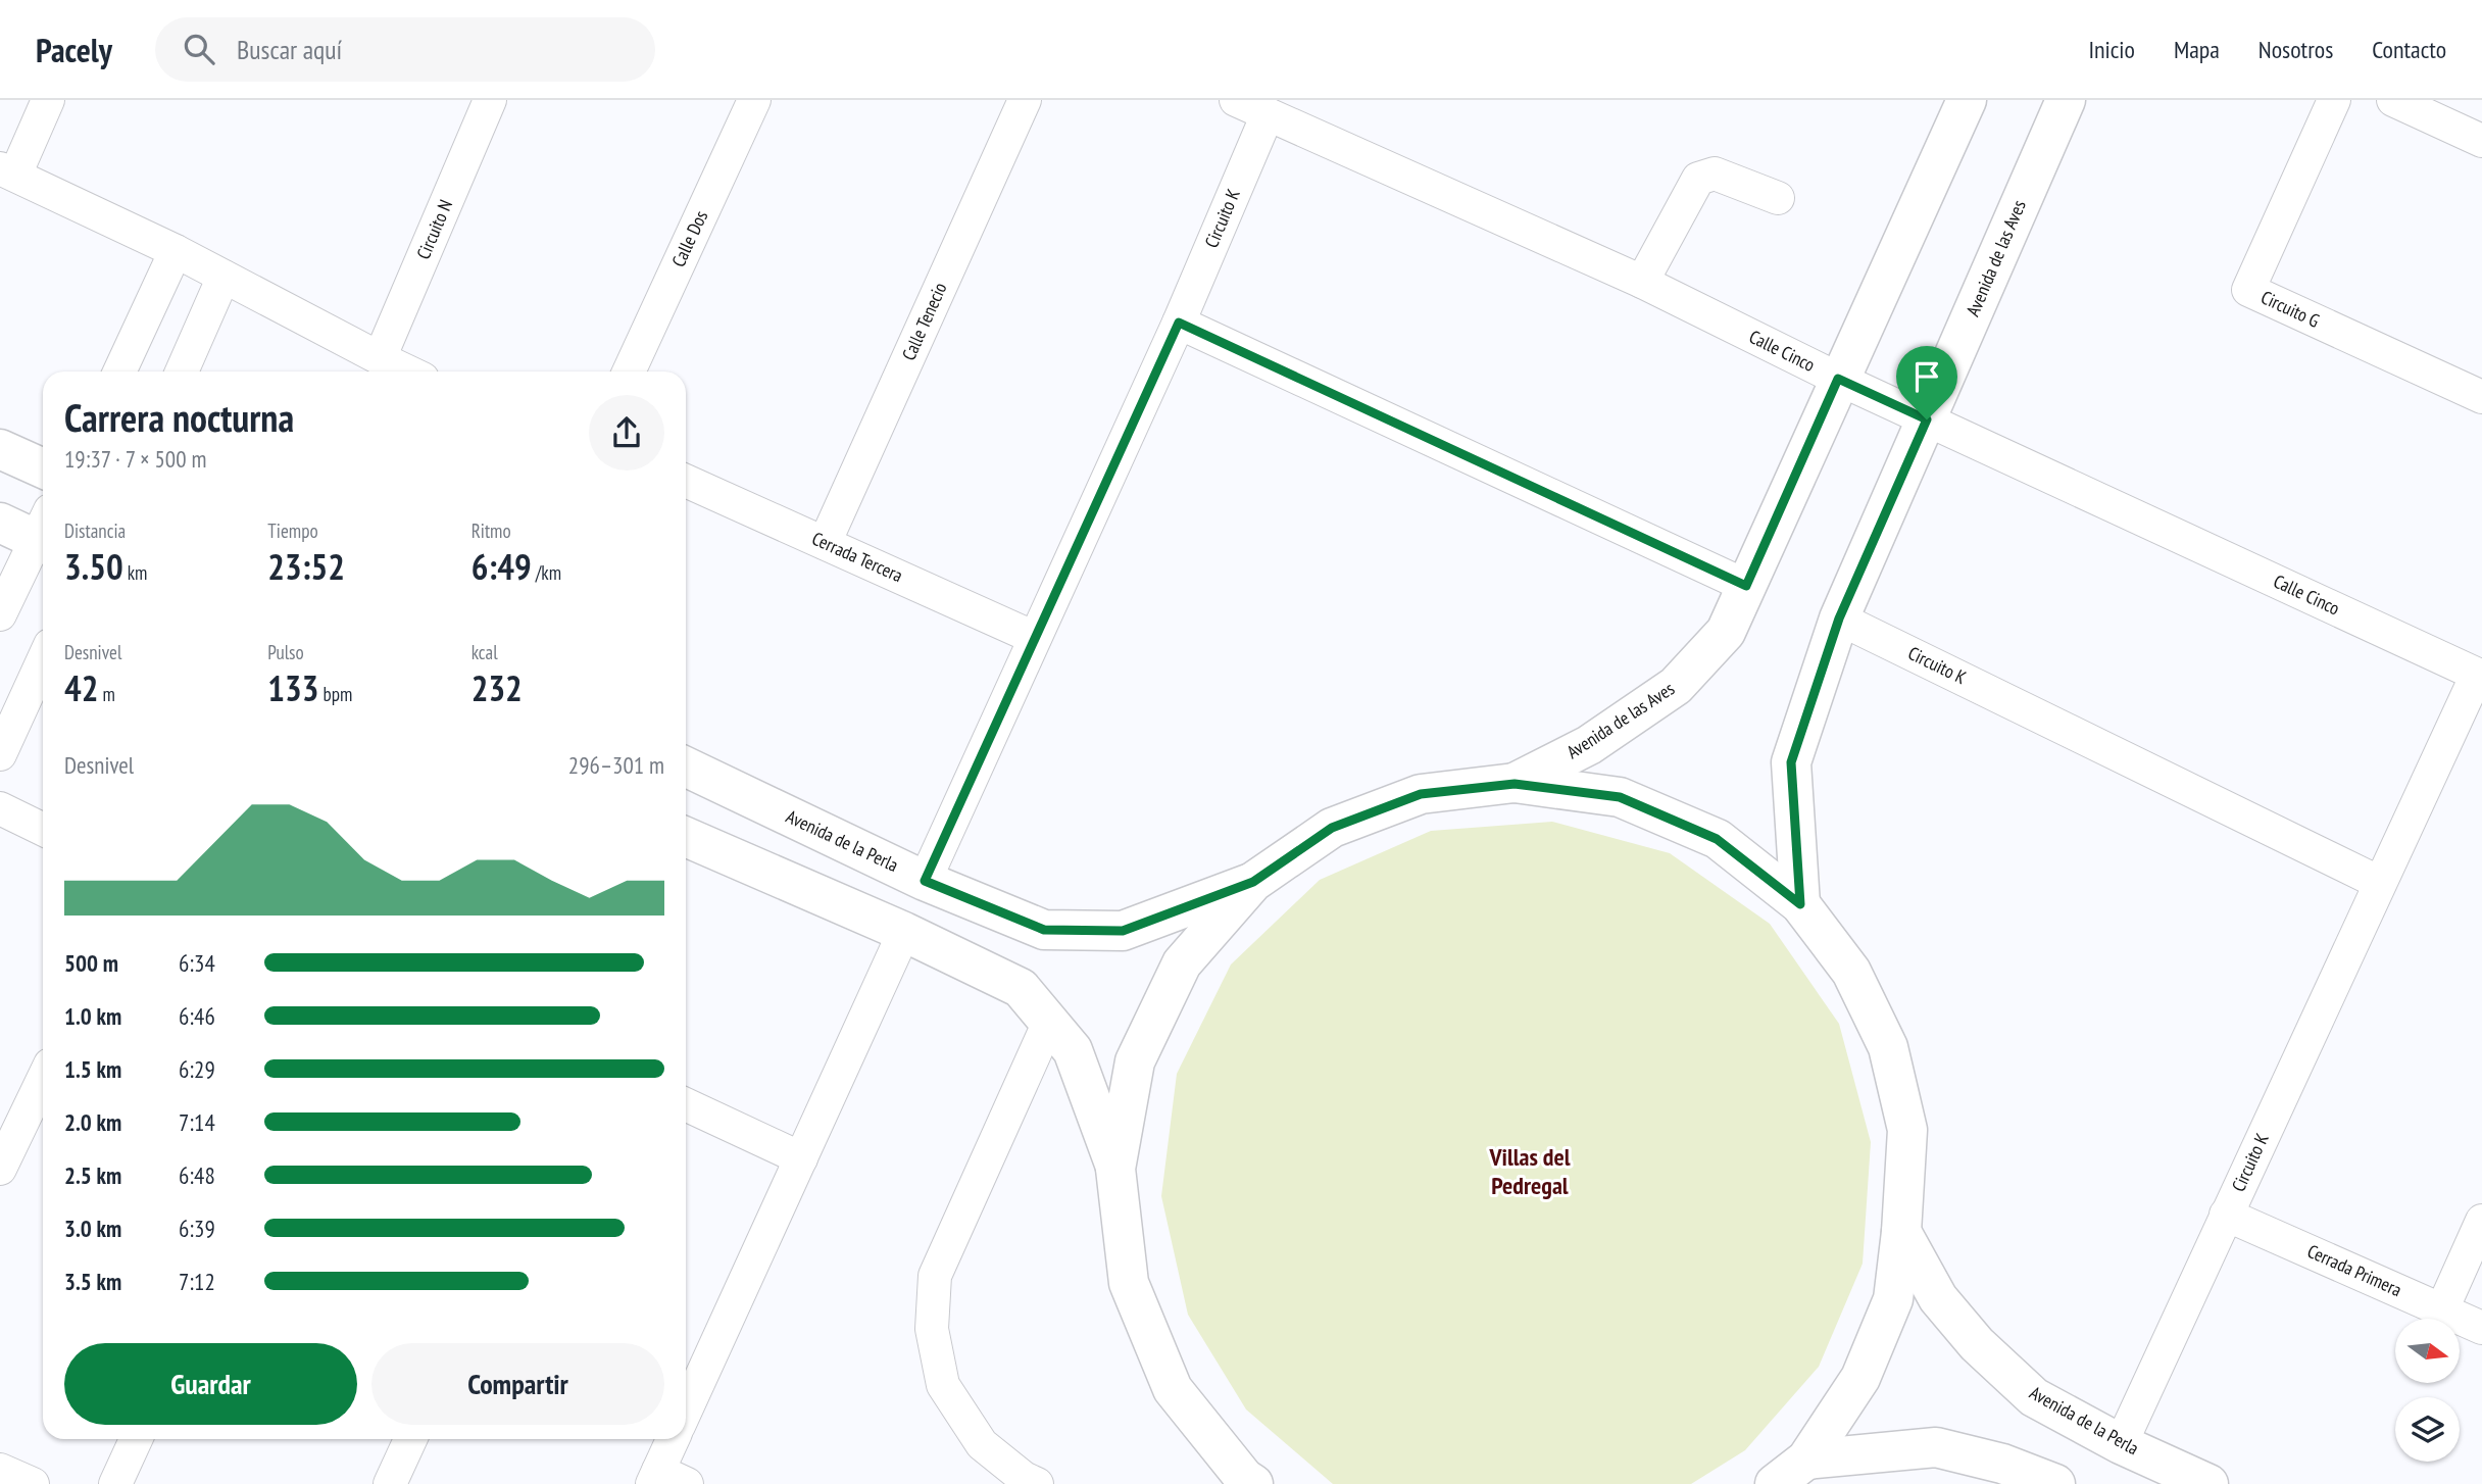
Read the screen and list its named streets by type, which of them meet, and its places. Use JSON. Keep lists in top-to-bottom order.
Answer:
{
  "streets": {
    "street": [
      "Circuito K",
      "Circuito N",
      "Calle Dos",
      "Avenida de las Aves",
      "Circuito G",
      "Calle Tenecio",
      "Calle Cinco",
      "Cerrada Tercera",
      "Avenida de la Perla",
      "Cerrada Primera"
    ]
  },
  "crossings": [
    ["Circuito K", "Avenida de las Aves"],
    ["Circuito K", "Calle Cinco"],
    ["Circuito K", "Cerrada Tercera"],
    ["Circuito K", "Avenida de la Perla"],
    ["Circuito K", "Cerrada Primera"],
    ["Avenida de las Aves", "Calle Cinco"],
    ["Calle Tenecio", "Cerrada Tercera"]
  ],
  "districts": ["Villas del Pedregal"],
  "north": "right",
  "page": {
    "header": "Pacely",
    "search": "Buscar aquí",
    "nav": [
      "Inicio",
      "Mapa",
      "Nosotros",
      "Contacto"
    ],
    "heading": ["Carrera nocturna", "19:37 · 7 × 500 m"],
    "stats": [
      ["Distancia", "3.50 km"],
      ["Tiempo", "23:52"],
      ["Ritmo", "6:49 /km"],
      ["Desnivel", "42 m"],
      ["Pulso", "133 bpm"],
      ["kcal", "232"]
    ],
    "chart": ["Desnivel", "296–301 m"],
    "list": [
      {
        "name": "500 m",
        "note": "6:34"
      },
      {
        "name": "1.0 km",
        "note": "6:46"
      },
      {
        "name": "1.5 km",
        "note": "6:29"
      },
      {
        "name": "2.0 km",
        "note": "7:14"
      },
      {
        "name": "2.5 km",
        "note": "6:48"
      },
      {
        "name": "3.0 km",
        "note": "6:39"
      },
      {
        "name": "3.5 km",
        "note": "7:12"
      }
    ],
    "buttons": ["Guardar", "Compartir"]
  }
}
